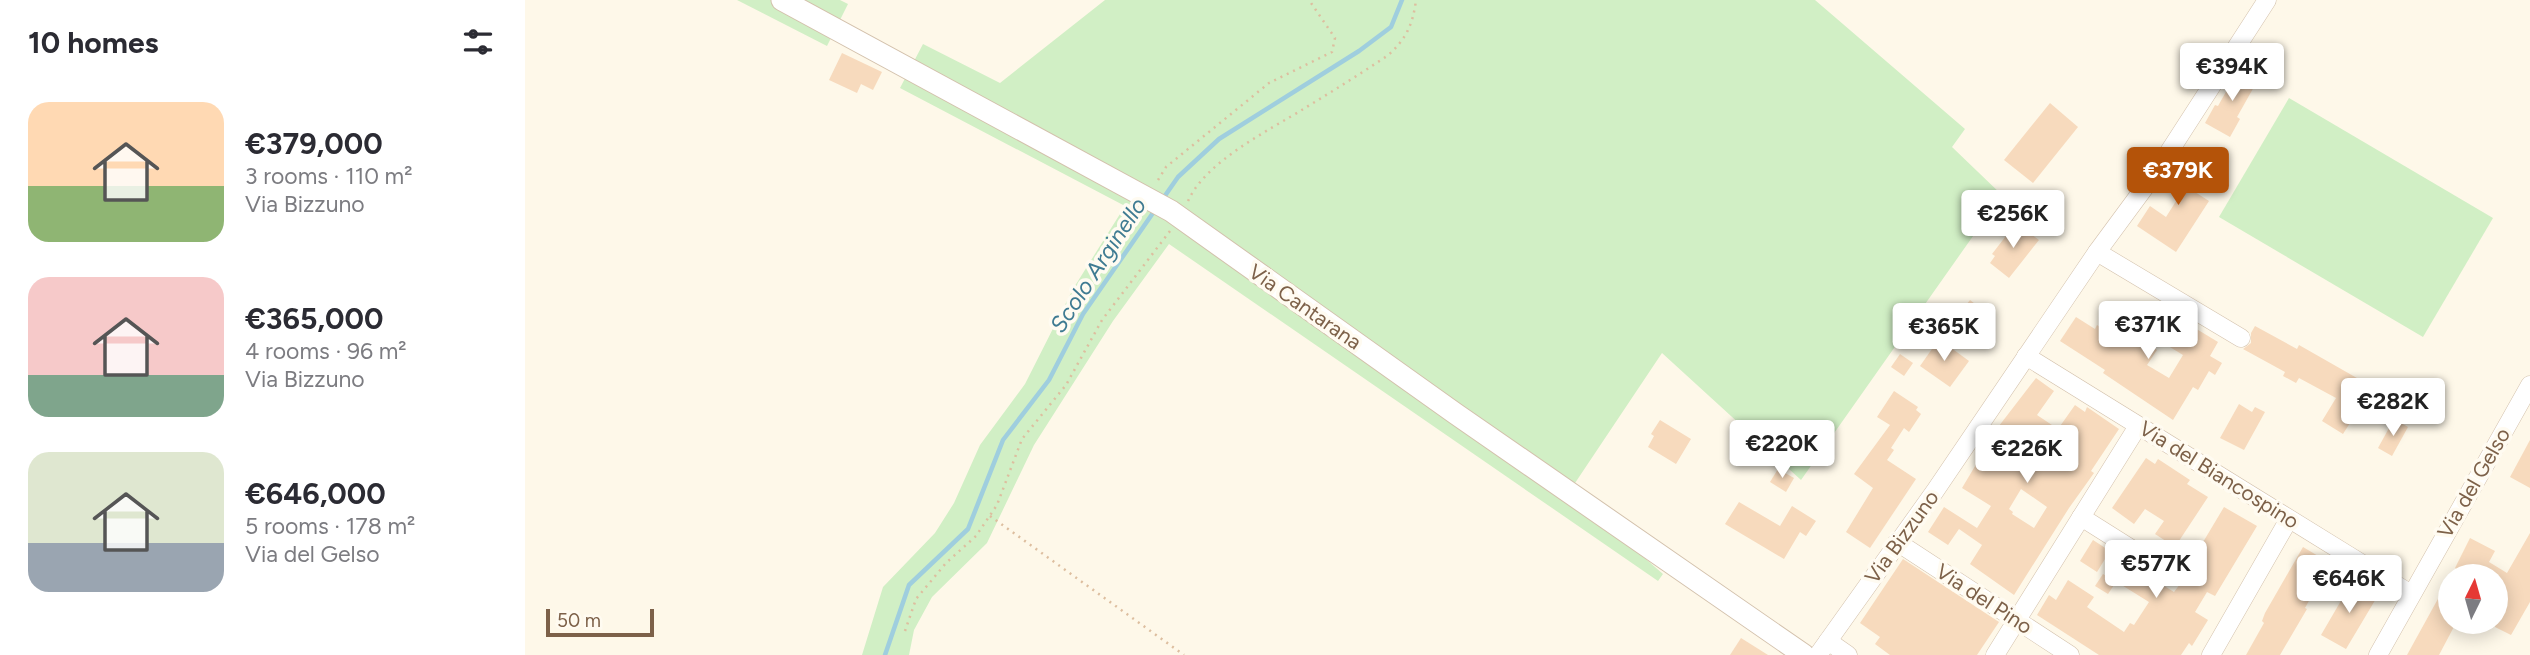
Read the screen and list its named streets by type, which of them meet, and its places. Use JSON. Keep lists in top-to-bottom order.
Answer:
{
  "streets": {
    "street": [
      "Via Cantarana",
      "Via del Biancospino",
      "Via del Gelso",
      "Via Bizzuno",
      "Via del Pino"
    ]
  },
  "crossings": [
    ["Via del Biancospino", "Via del Gelso"],
    ["Via del Biancospino", "Via Bizzuno"],
    ["Via Bizzuno", "Via del Pino"]
  ],
  "water": ["Scolo Arginello"],
  "scale_bar": "50 m",
  "north": "top",
  "page": {
    "heading": "10 homes",
    "price": [
      "€394K",
      "€379K",
      "€256K",
      "€371K",
      "€365K",
      "€282K",
      "€220K",
      "€226K",
      "€577K",
      "€646K"
    ],
    "list": [
      {
        "name": "€379,000",
        "note": "3 rooms · 110 m² · Via Bizzuno"
      },
      {
        "name": "€365,000",
        "note": "4 rooms · 96 m² · Via Bizzuno"
      },
      {
        "name": "€646,000",
        "note": "5 rooms · 178 m² · Via del Gelso"
      }
    ],
    "scale": "50 m"
  }
}
